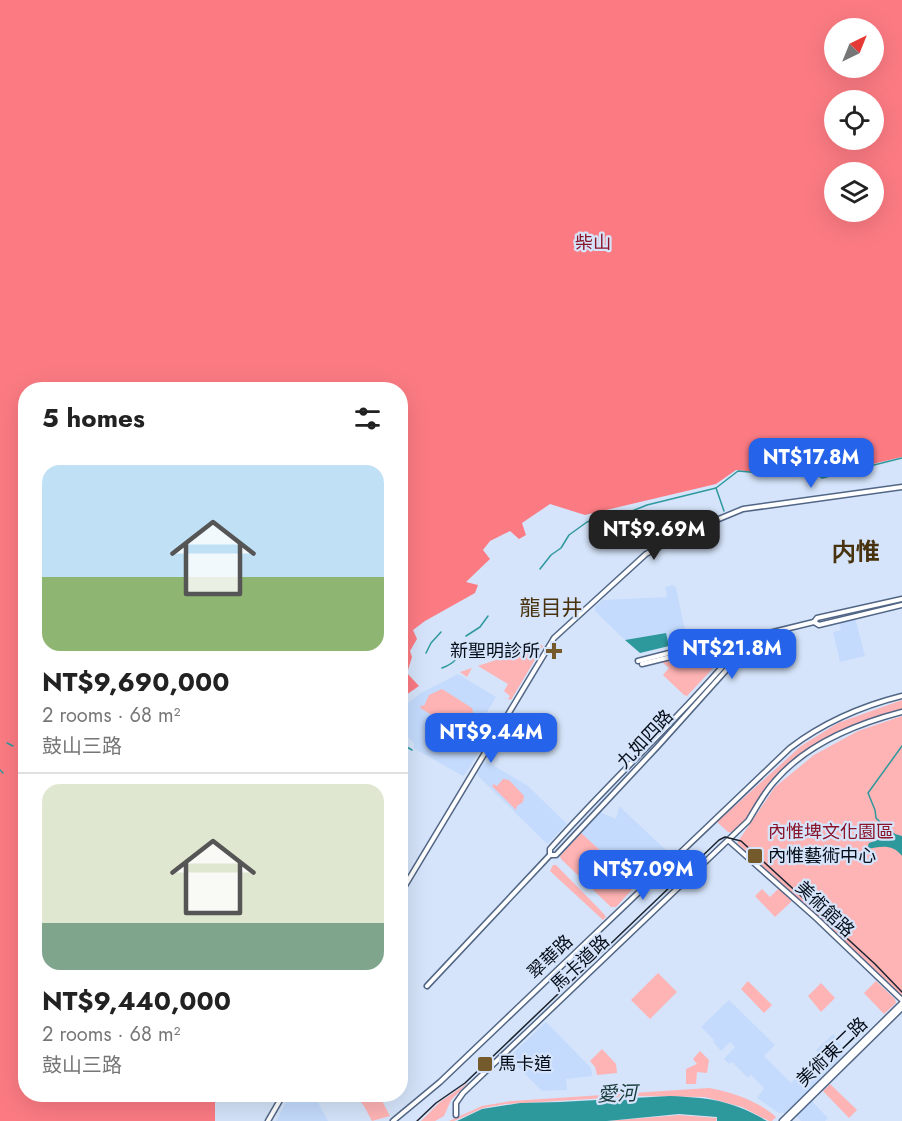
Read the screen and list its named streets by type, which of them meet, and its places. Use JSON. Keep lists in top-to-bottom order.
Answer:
{
  "streets": {
    "street": [
      "九如四路",
      "美術館路",
      "翠華路",
      "馬卡道路",
      "美術東二路"
    ]
  },
  "crossings": [
    ["美術館路", "馬卡道路"],
    ["美術館路", "美術東二路"]
  ],
  "districts": ["内惟", "龍目井"],
  "water": ["愛河"],
  "parks": ["柴山", "內惟埤文化園區"],
  "places": {
    "health": ["新聖明診所"],
    "transit": ["內惟藝術中心", "馬卡道"]
  },
  "north": "top right",
  "page": {
    "heading": "5 homes",
    "price": [
      "NT$17.8M",
      "NT$9.69M",
      "NT$21.8M",
      "NT$9.44M",
      "NT$7.09M"
    ],
    "list": [
      {
        "name": "NT$9,690,000",
        "note": "2 rooms · 68 m² · 鼓山三路"
      },
      {
        "name": "NT$9,440,000",
        "note": "2 rooms · 68 m² · 鼓山三路"
      }
    ]
  }
}
